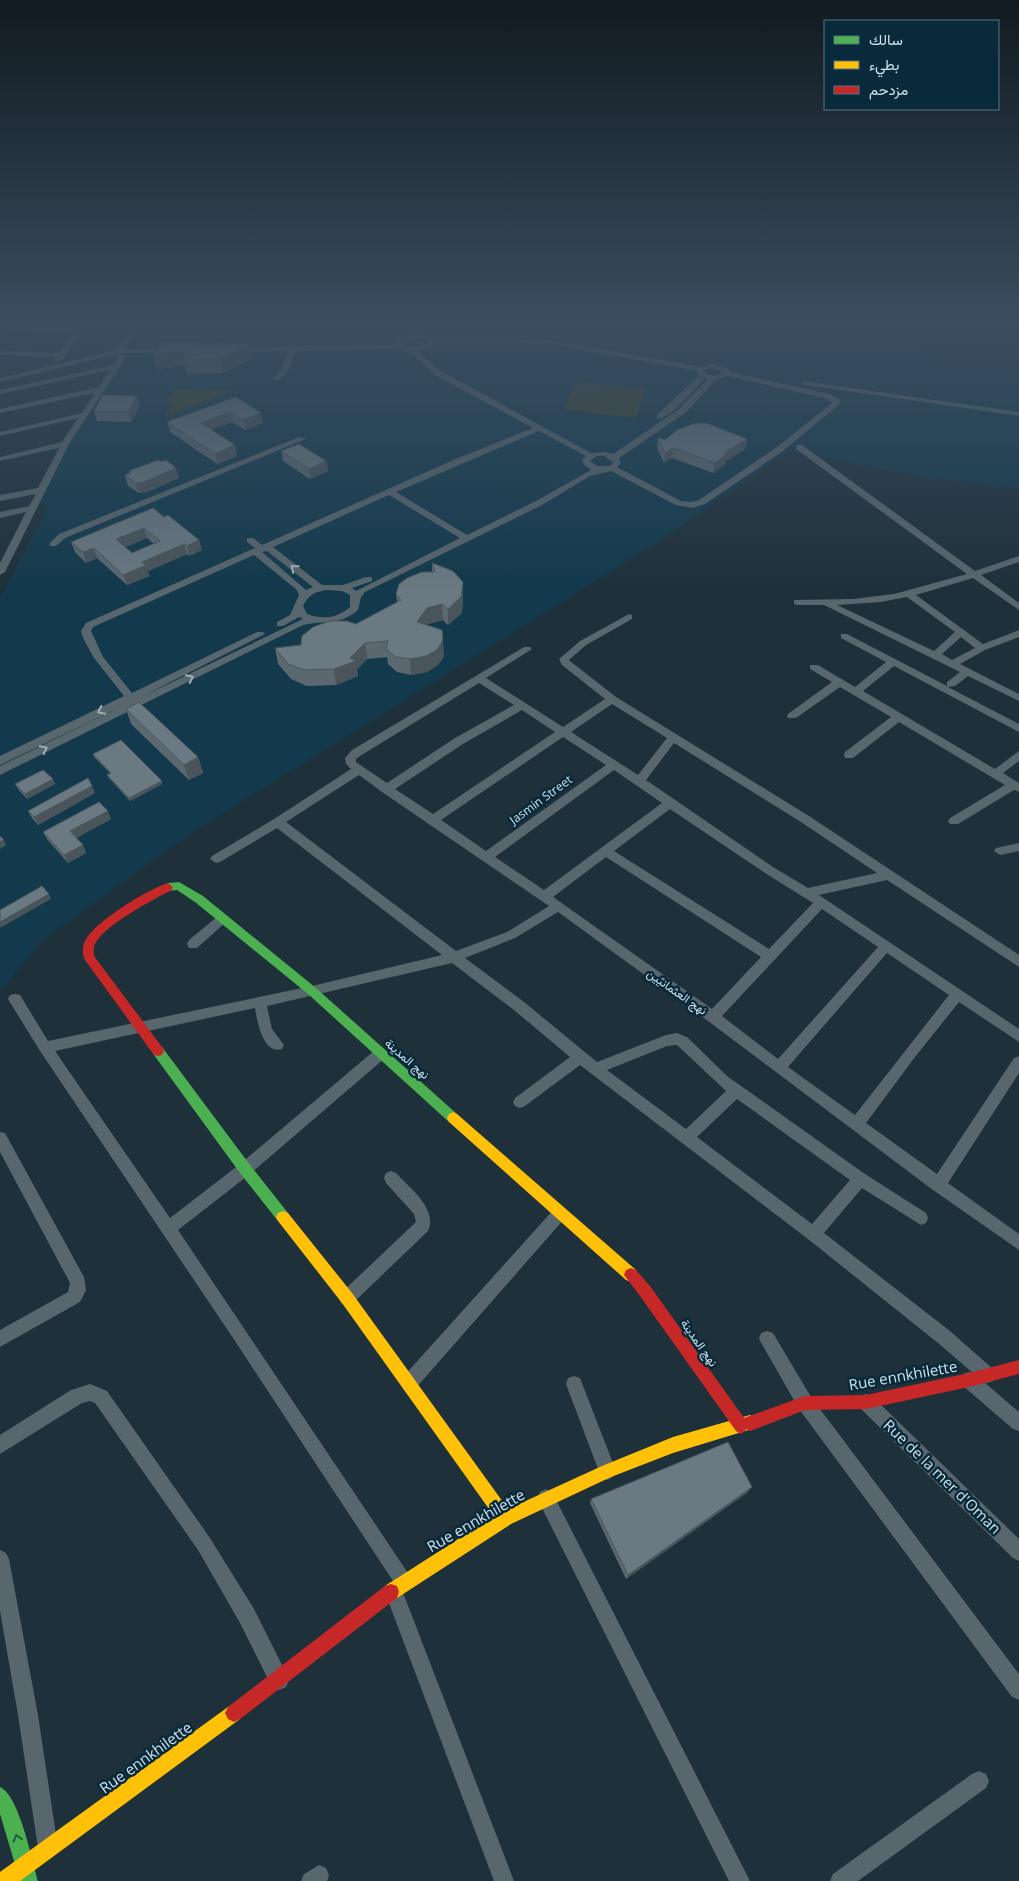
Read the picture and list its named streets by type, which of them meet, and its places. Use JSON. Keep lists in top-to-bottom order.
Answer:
{
  "streets": {
    "street": [
      "Jasmin Street",
      "نهج العثمانيّين",
      "نهج المدينة",
      "Rue ennkhilette",
      "Rue de la mer d'Oman"
    ]
  },
  "crossings": [
    ["Jasmin Street", "نهج العثمانيّين"],
    ["نهج المدينة", "Rue ennkhilette"],
    ["Rue ennkhilette", "Rue de la mer d'Oman"]
  ],
  "legend": ["سالك", "بطيء", "مزدحم"]
}
